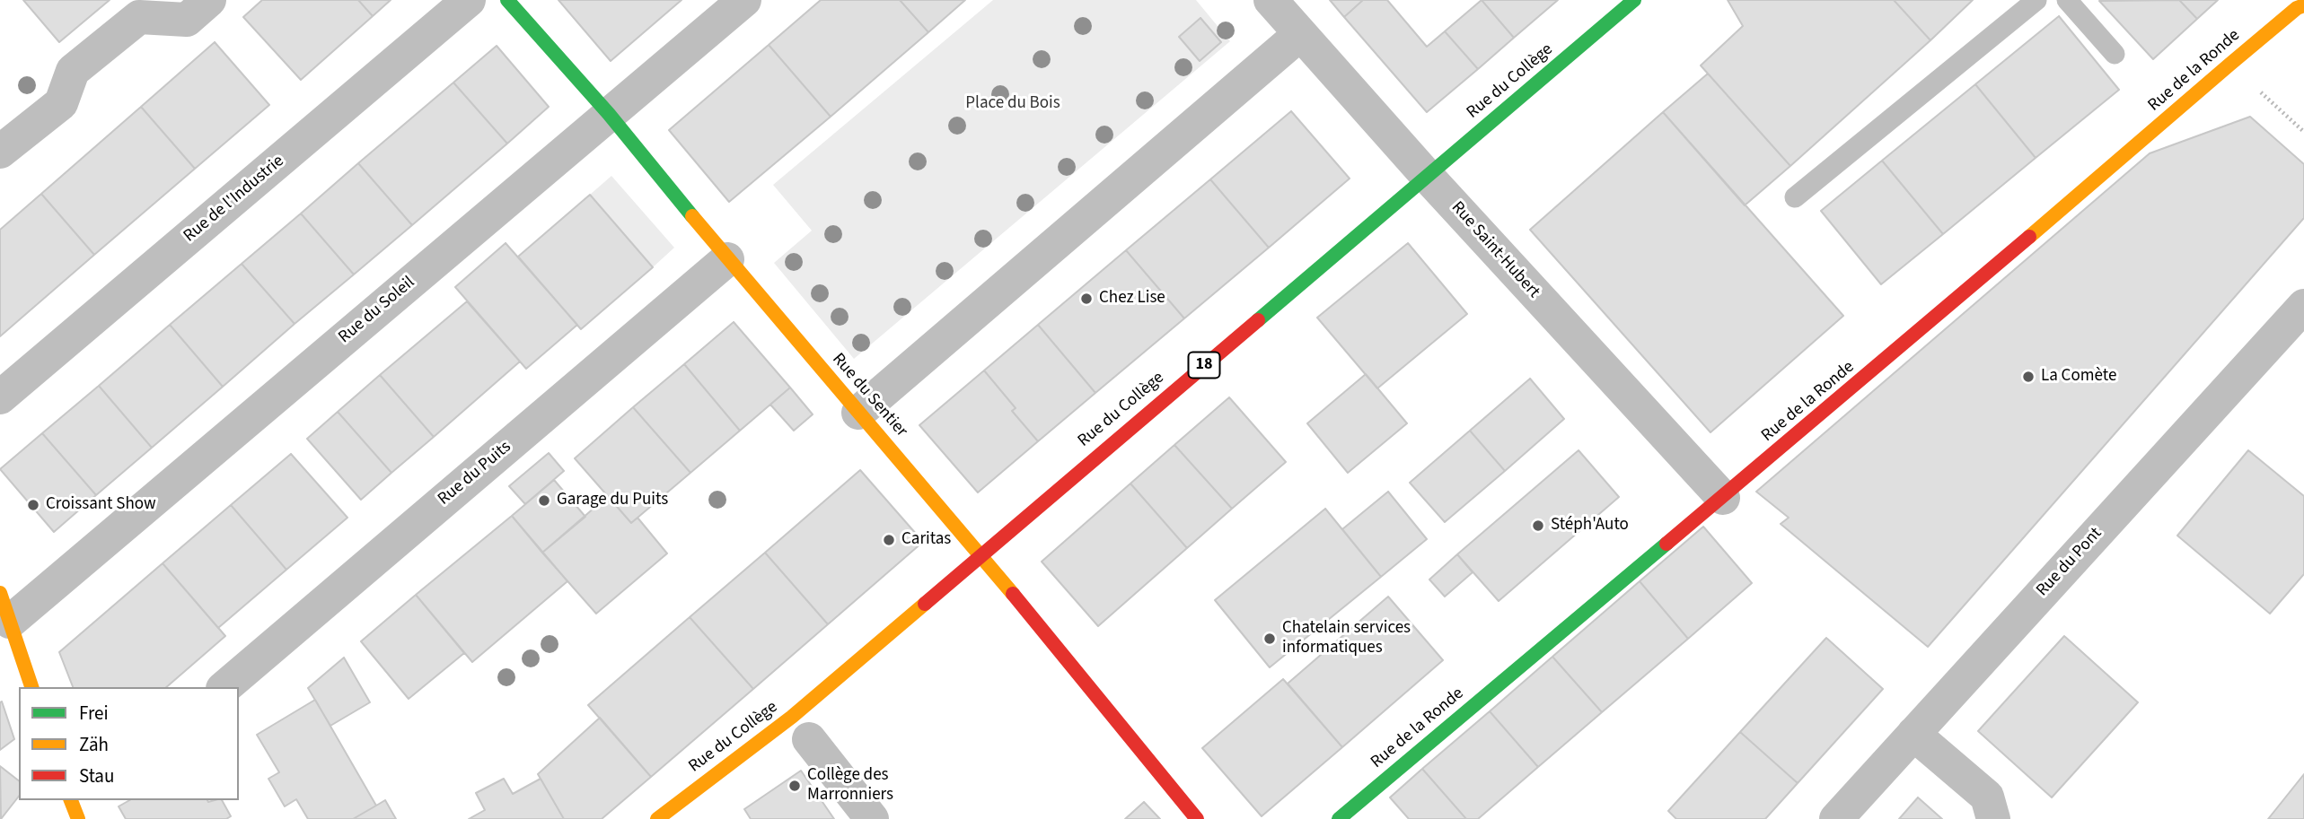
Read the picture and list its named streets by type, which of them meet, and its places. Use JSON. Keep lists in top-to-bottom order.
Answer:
{
  "streets": {
    "street": [
      "Rue de la Ronde",
      "Rue du Collège",
      "Rue de l'Industrie",
      "Rue Saint-Hubert",
      "Rue du Soleil",
      "18",
      "Rue du Sentier",
      "Rue du Puits",
      "Rue du Pont"
    ]
  },
  "crossings": [
    ["Rue de la Ronde", "Rue Saint-Hubert"],
    ["Rue du Collège", "Rue Saint-Hubert"],
    ["Rue du Collège", "Rue du Sentier"],
    ["Rue du Soleil", "Rue du Sentier"],
    ["Rue du Sentier", "Rue du Puits"]
  ],
  "parks": ["Place du Bois"],
  "places": [
    "Chez Lise",
    "La Comète",
    "Garage du Puits",
    "Croissant Show",
    "Stéph'Auto",
    "Caritas",
    "Chatelain services informatiques",
    "Collège des Marronniers"
  ],
  "legend": ["Frei", "Zäh", "Stau"]
}
